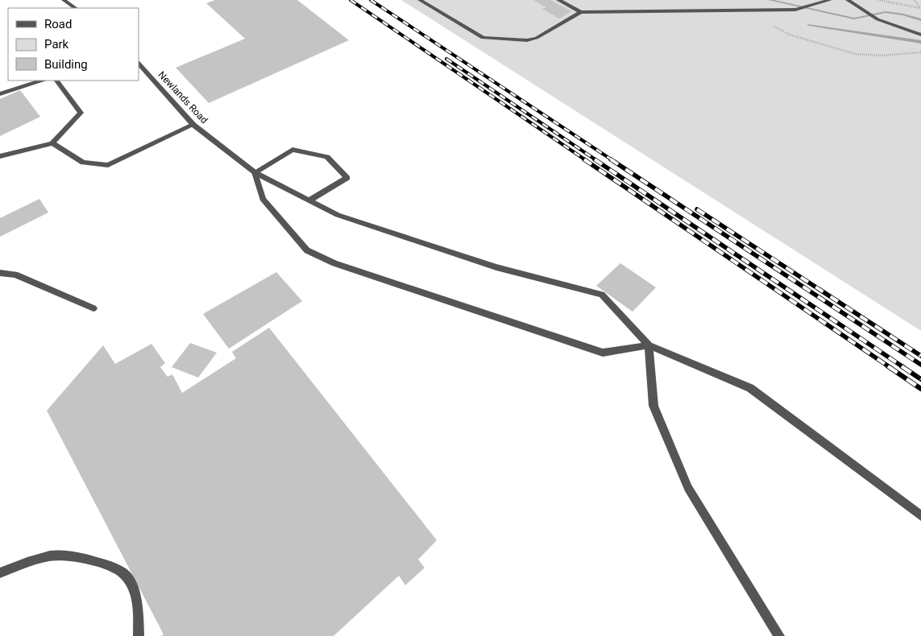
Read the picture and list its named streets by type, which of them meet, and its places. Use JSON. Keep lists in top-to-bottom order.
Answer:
{
  "streets": {
    "street": ["Newlands Road"]
  },
  "legend": ["Road", "Park", "Building"]
}
